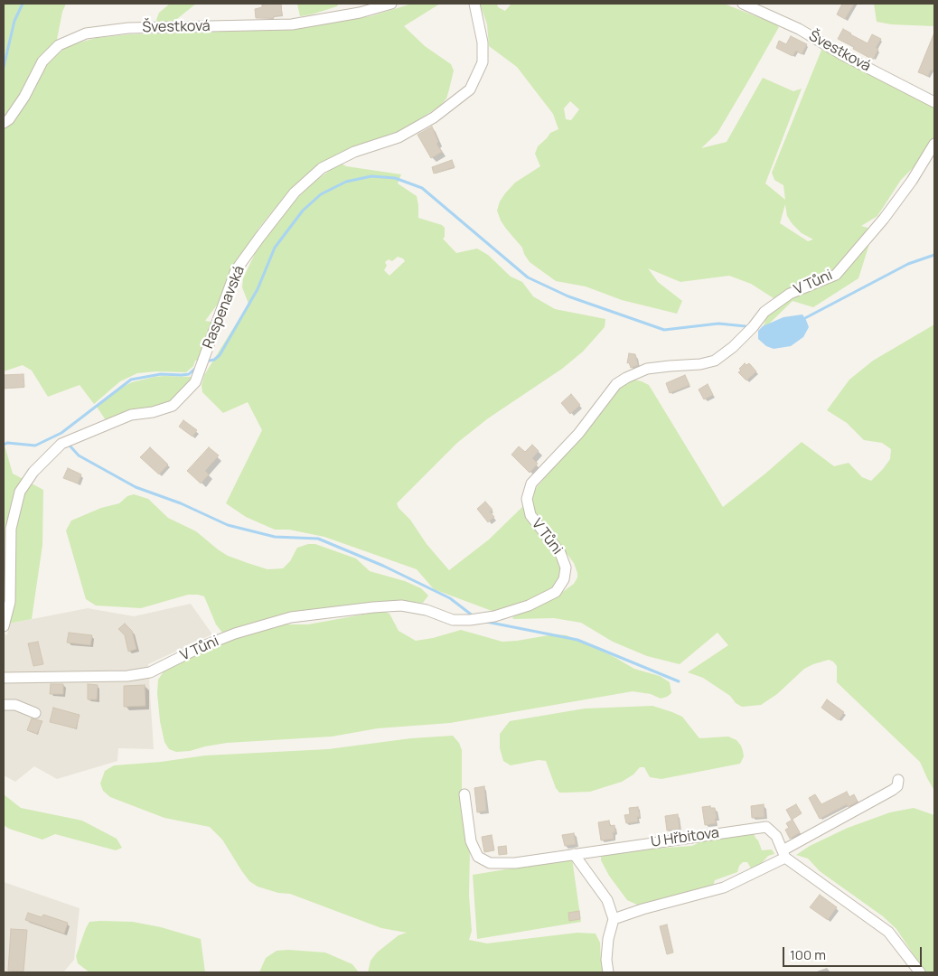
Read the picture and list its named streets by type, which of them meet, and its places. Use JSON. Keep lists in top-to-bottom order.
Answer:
{
  "streets": {
    "street": [
      "Švestková",
      "V Tůni",
      "Raspenavská",
      "U Hřbitova"
    ]
  },
  "scale_bar": "100 m"
}
